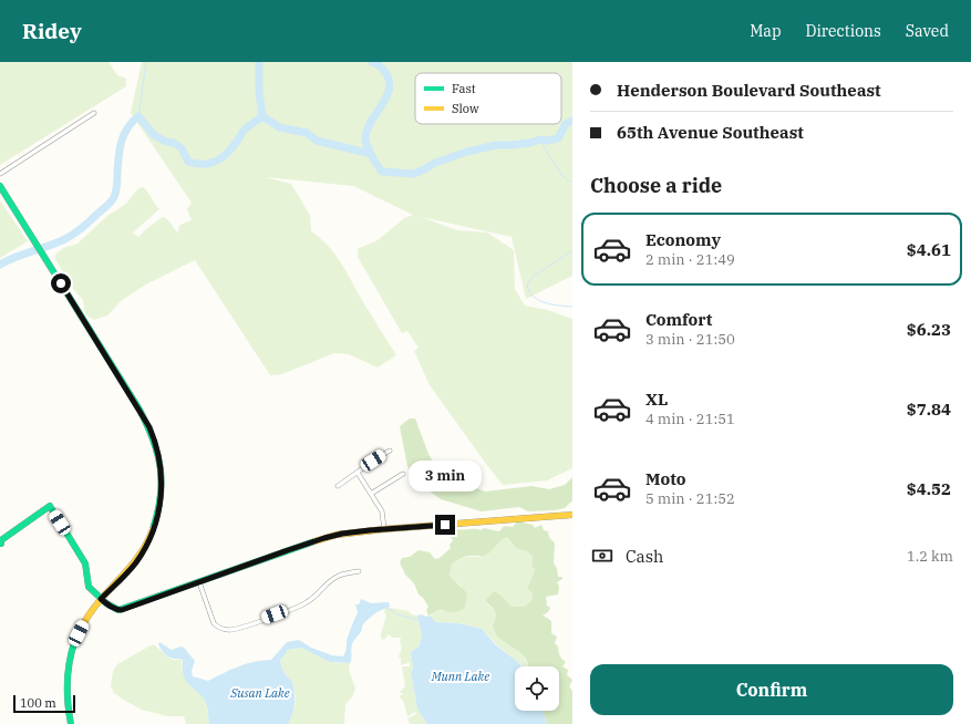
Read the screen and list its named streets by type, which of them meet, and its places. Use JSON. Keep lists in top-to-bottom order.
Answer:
{
  "water": ["Munn Lake", "Susan Lake"],
  "legend": ["Fast", "Slow"],
  "scale_bar": "100 m",
  "page": {
    "header": "Ridey",
    "nav": ["Map", "Directions", "Saved"],
    "banner": ["Henderson Boulevard Southeast", "65th Avenue Southeast"],
    "heading": "Choose a ride",
    "list": [
      {
        "name": "Economy",
        "note": "2 min · 21:49",
        "value": "$4.61"
      },
      {
        "name": "Comfort",
        "note": "3 min · 21:50",
        "value": "$6.23"
      },
      {
        "name": "XL",
        "note": "4 min · 21:51",
        "value": "$7.84"
      },
      {
        "name": "Moto",
        "note": "5 min · 21:52",
        "value": "$4.52"
      }
    ],
    "bubble": "3 min",
    "pay": ["Cash", "1.2 km"],
    "buttons": "Confirm",
    "scale": "100 m"
  }
}
